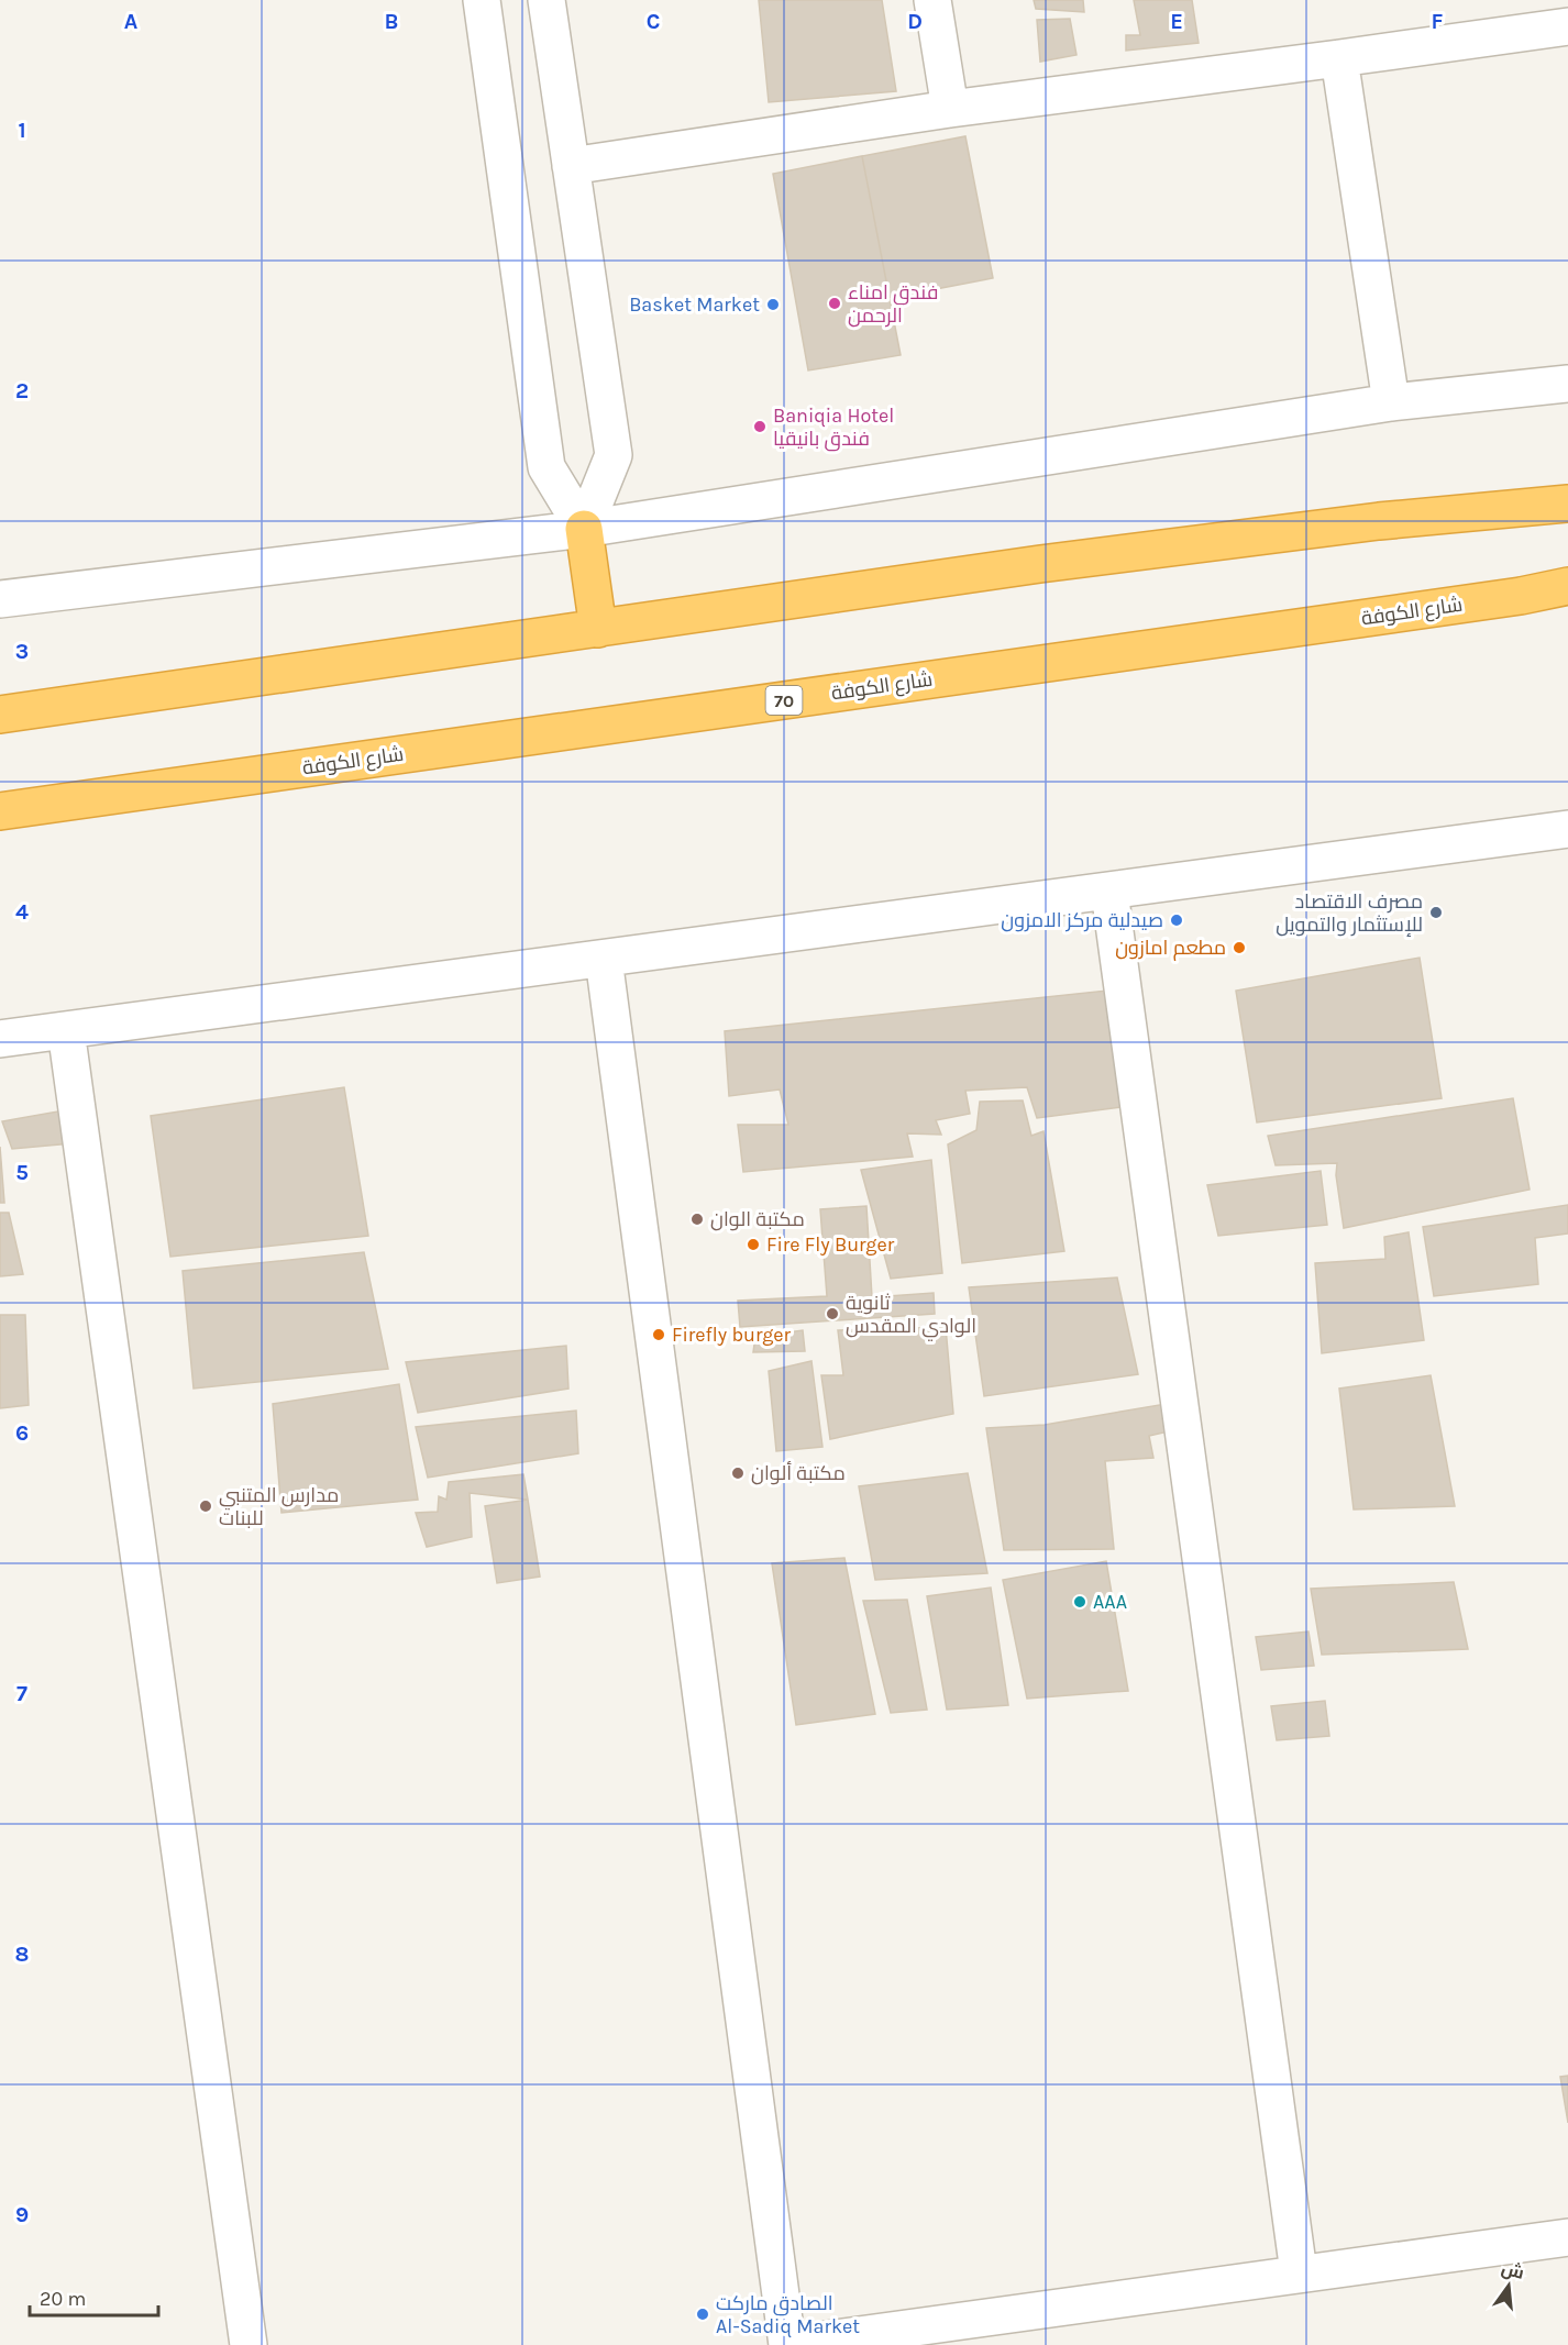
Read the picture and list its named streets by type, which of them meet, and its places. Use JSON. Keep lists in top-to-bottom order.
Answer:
{
  "streets": {
    "highway": ["شارع الكوفة", "70"]
  },
  "places": [
    "فندق امناء الرحمن",
    "Basket Market",
    "Baniqia Hotel فندق بانيقيا",
    "مصرف الاقتصاد للإستثمار والتمويل",
    "صيدلية مركز الامزون",
    "مطعم امازون",
    "مكتبة الوان",
    "Fire Fly Burger",
    "ثانوية الوادي المقدس",
    "Firefly burger",
    "مكتبة ألوان",
    "مدارس المتنبي للبنات",
    "AAA",
    "الصادق ماركت Al-Sadiq Market"
  ],
  "scale_bar": "20 m",
  "north": "top",
  "grid": {
    "columns": [
      "A",
      "B",
      "C",
      "D",
      "E",
      "F"
    ],
    "rows": [
      "1",
      "2",
      "3",
      "4",
      "5",
      "6",
      "7",
      "8",
      "9"
    ]
  }
}
